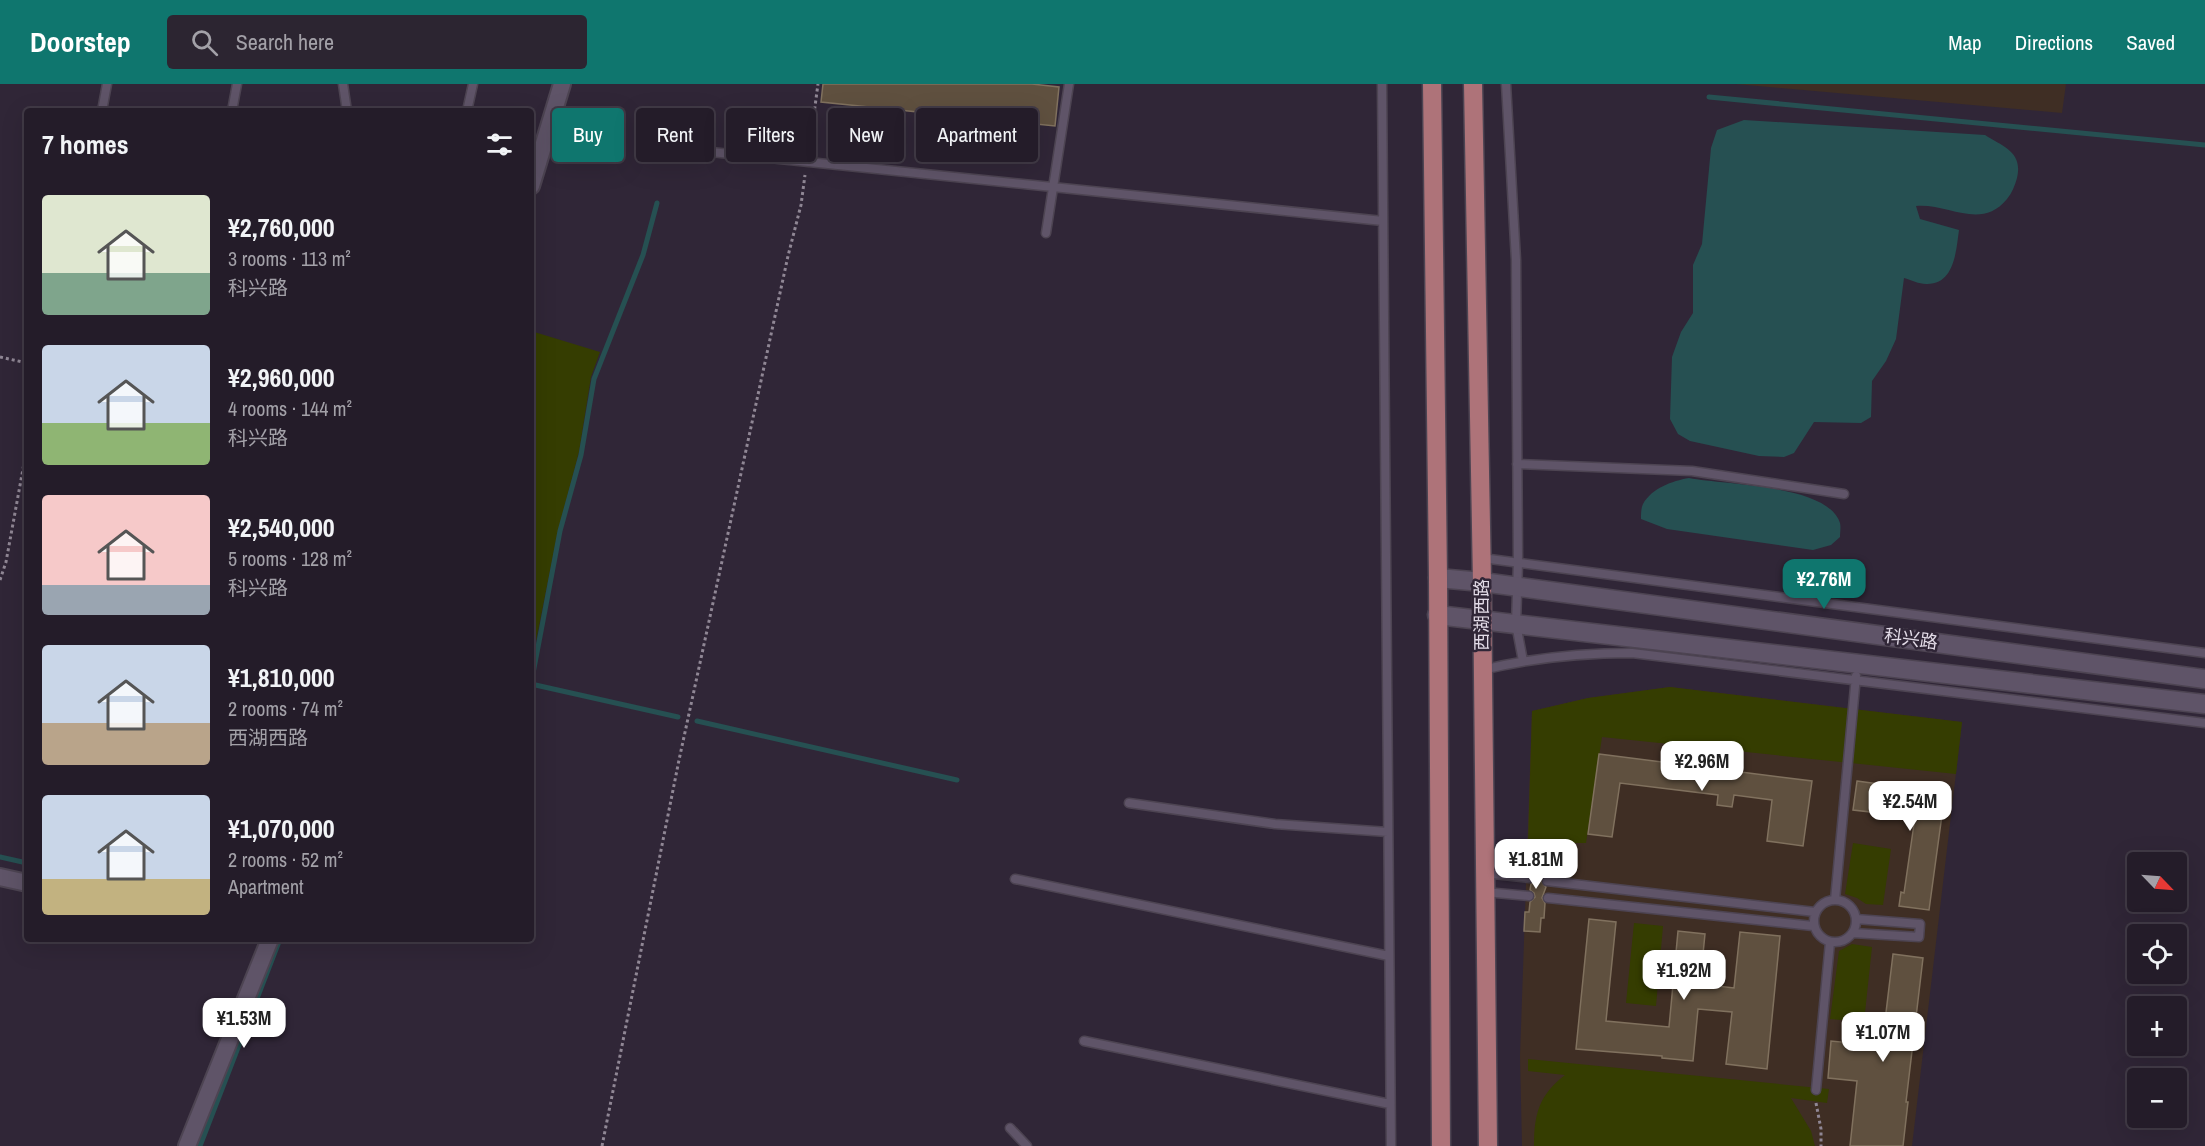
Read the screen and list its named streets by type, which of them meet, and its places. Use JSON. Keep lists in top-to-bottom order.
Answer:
{
  "streets": {
    "main road": ["西湖西路", "科兴路"]
  },
  "crossings": [
    ["西湖西路", "科兴路"]
  ],
  "north": "bottom right",
  "page": {
    "header": "Doorstep",
    "search": "Search here",
    "nav": ["Map", "Directions", "Saved"],
    "chip": [
      "Buy",
      "Rent",
      "Filters",
      "New",
      "Apartment"
    ],
    "heading": "7 homes",
    "list": [
      {
        "name": "¥2,760,000",
        "note": "3 rooms · 113 m² · 科兴路"
      },
      {
        "name": "¥2,960,000",
        "note": "4 rooms · 144 m² · 科兴路"
      },
      {
        "name": "¥2,540,000",
        "note": "5 rooms · 128 m² · 科兴路"
      },
      {
        "name": "¥1,810,000",
        "note": "2 rooms · 74 m² · 西湖西路"
      },
      {
        "name": "¥1,070,000",
        "note": "2 rooms · 52 m² · Apartment"
      }
    ],
    "price": [
      "¥2.76M",
      "¥2.96M",
      "¥2.54M",
      "¥1.81M",
      "¥1.92M",
      "¥1.53M",
      "¥1.07M"
    ],
    "map_buttons": ["+", "−"]
  }
}
